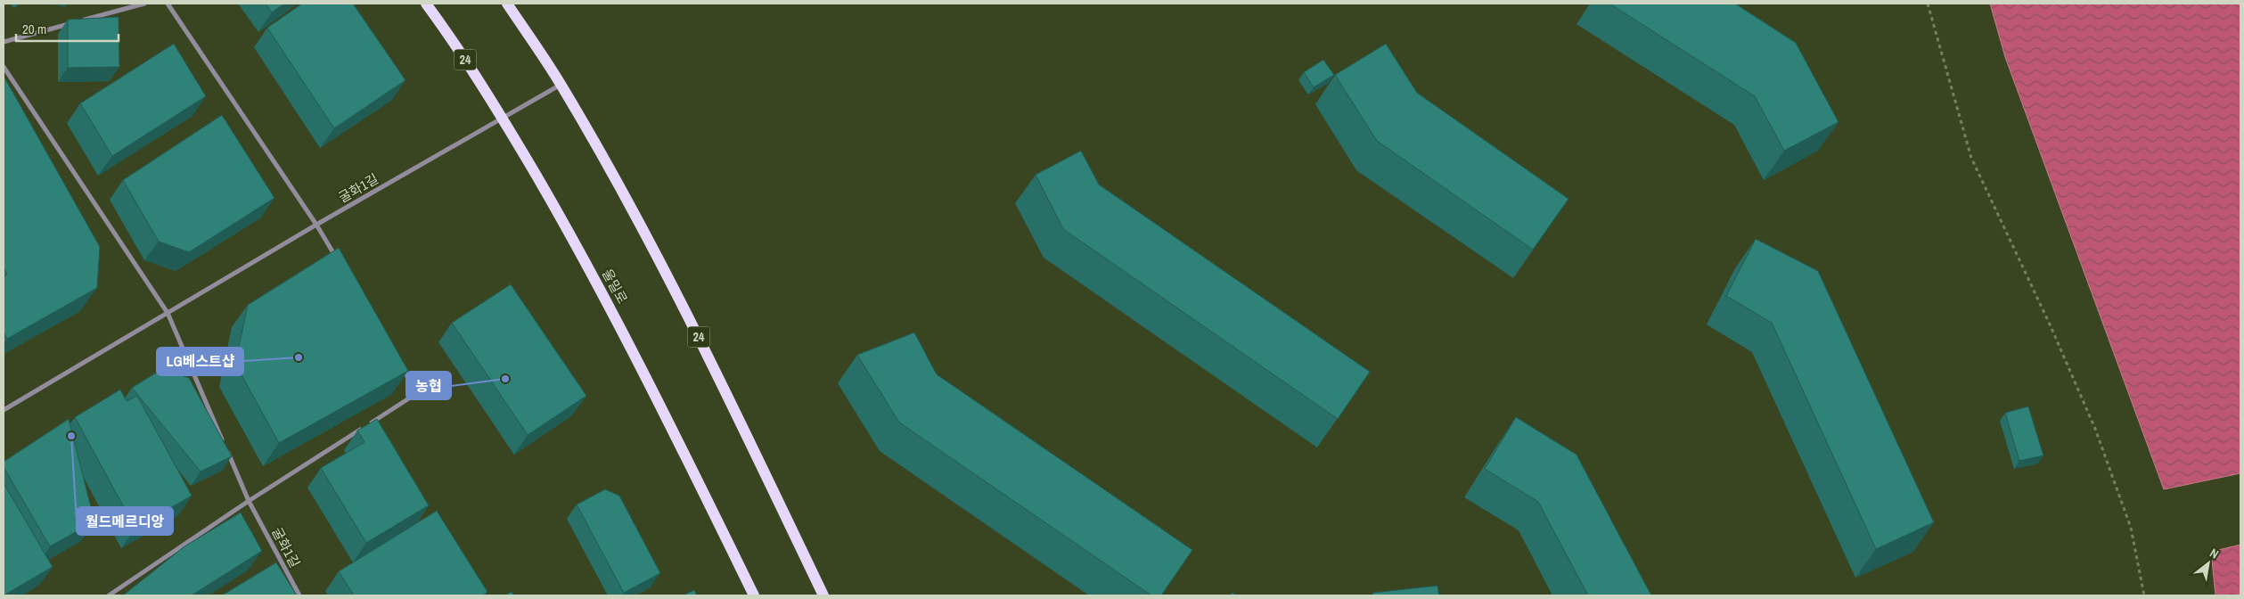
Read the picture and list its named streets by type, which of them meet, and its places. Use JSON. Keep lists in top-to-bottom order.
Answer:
{
  "streets": {
    "main road": ["24", "울밀로"],
    "street": ["굴화1길"]
  },
  "crossings": [
    ["24", "굴화1길"],
    ["굴화1길", "울밀로"]
  ],
  "places": ["LG베스트샵", "농협", "월드메르디앙"],
  "scale_bar": "20 m",
  "north": "top right"
}
